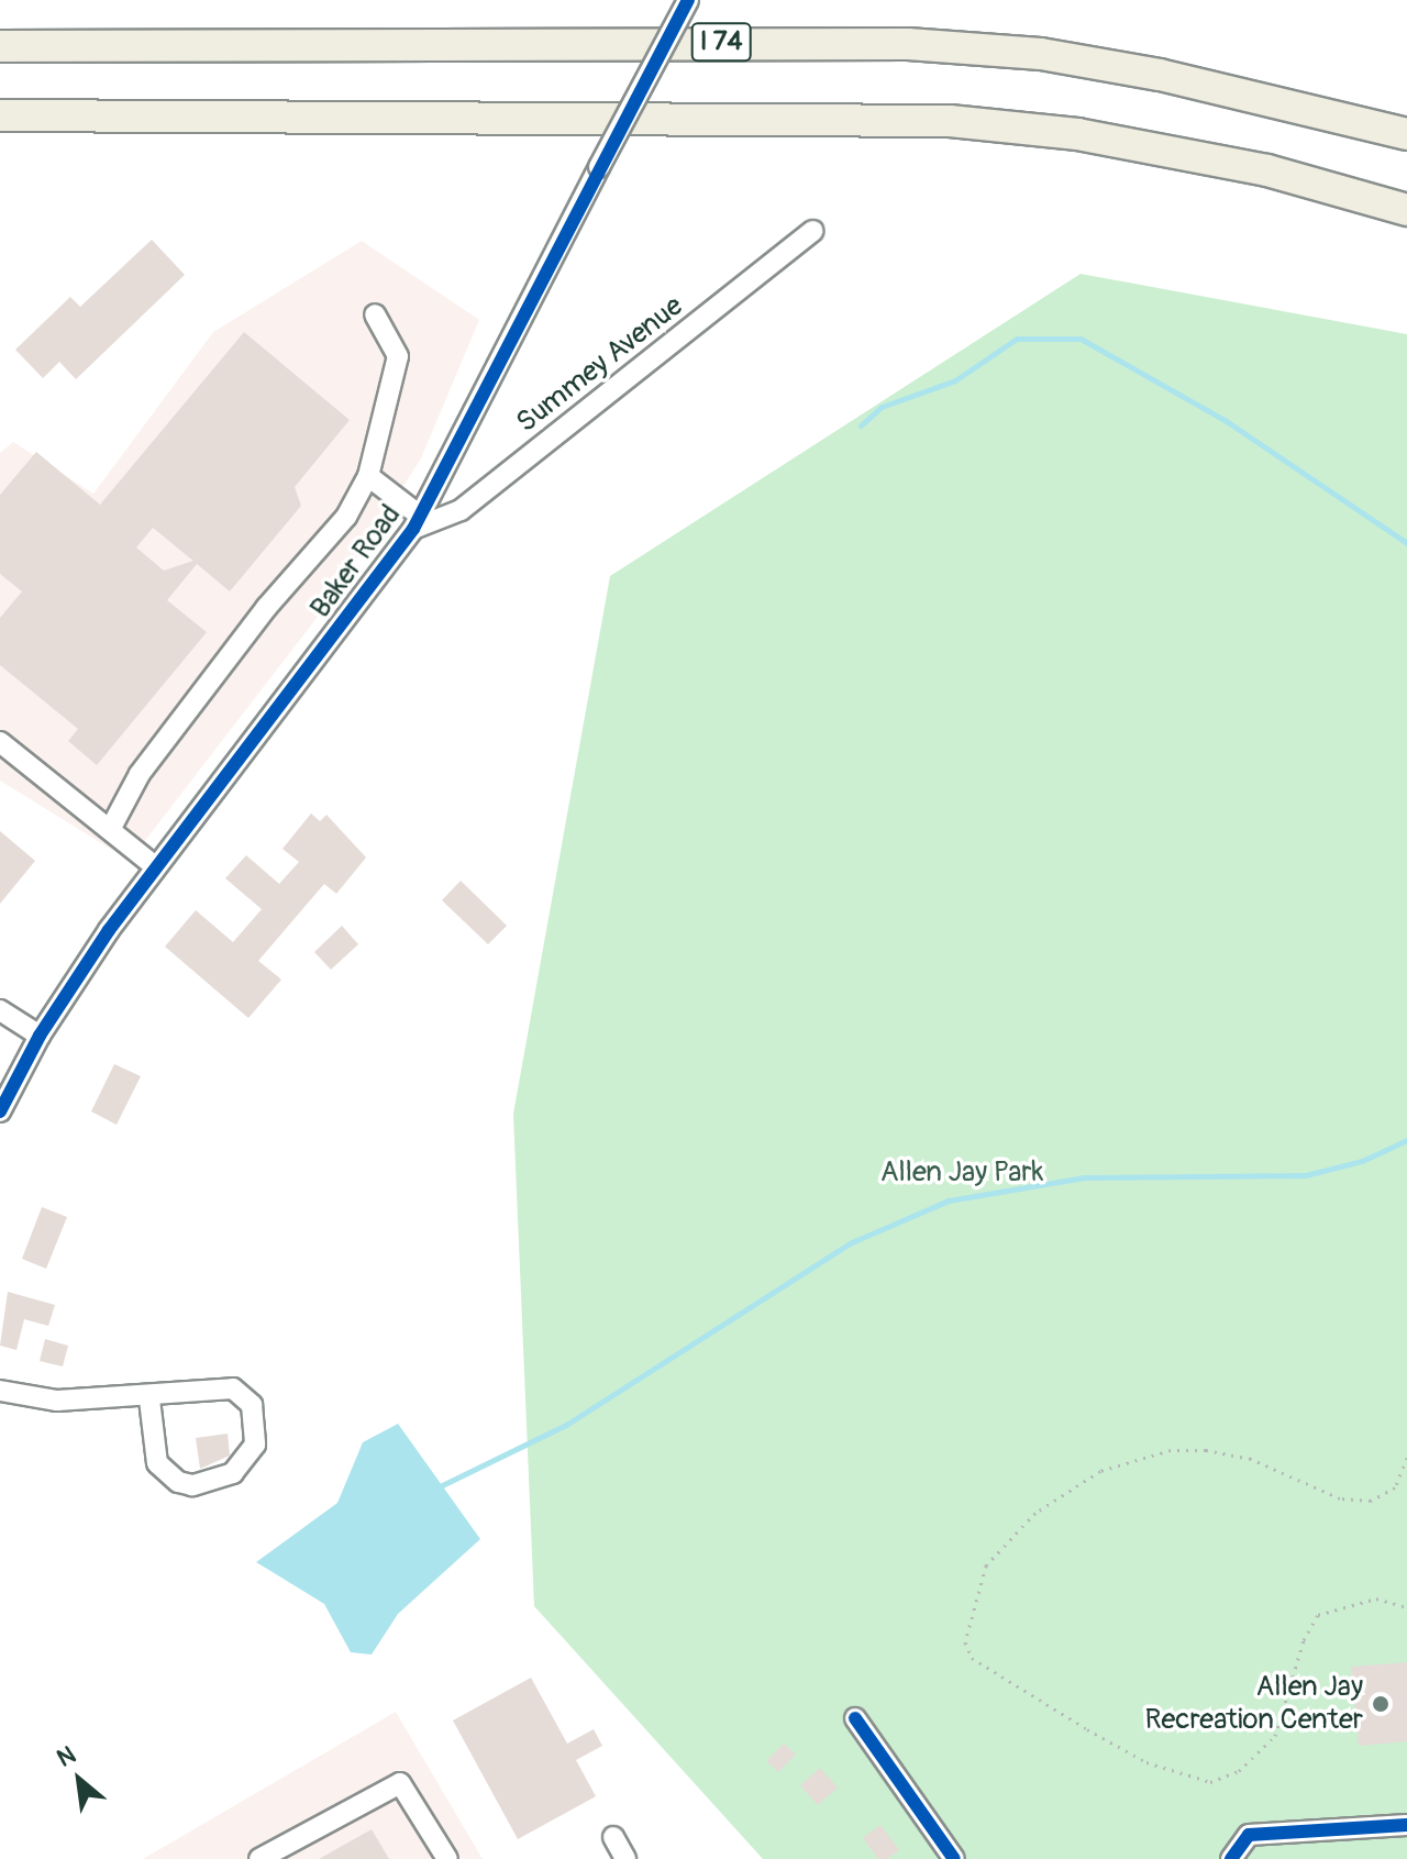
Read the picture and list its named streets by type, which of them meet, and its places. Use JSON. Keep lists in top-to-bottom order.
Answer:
{
  "streets": {
    "highway": ["I 74"],
    "street": ["Summey Avenue", "Baker Road"]
  },
  "crossings": [
    ["Summey Avenue", "Baker Road"]
  ],
  "parks": ["Allen Jay Park"],
  "places": ["Allen Jay Recreation Center"],
  "north": "top left"
}
